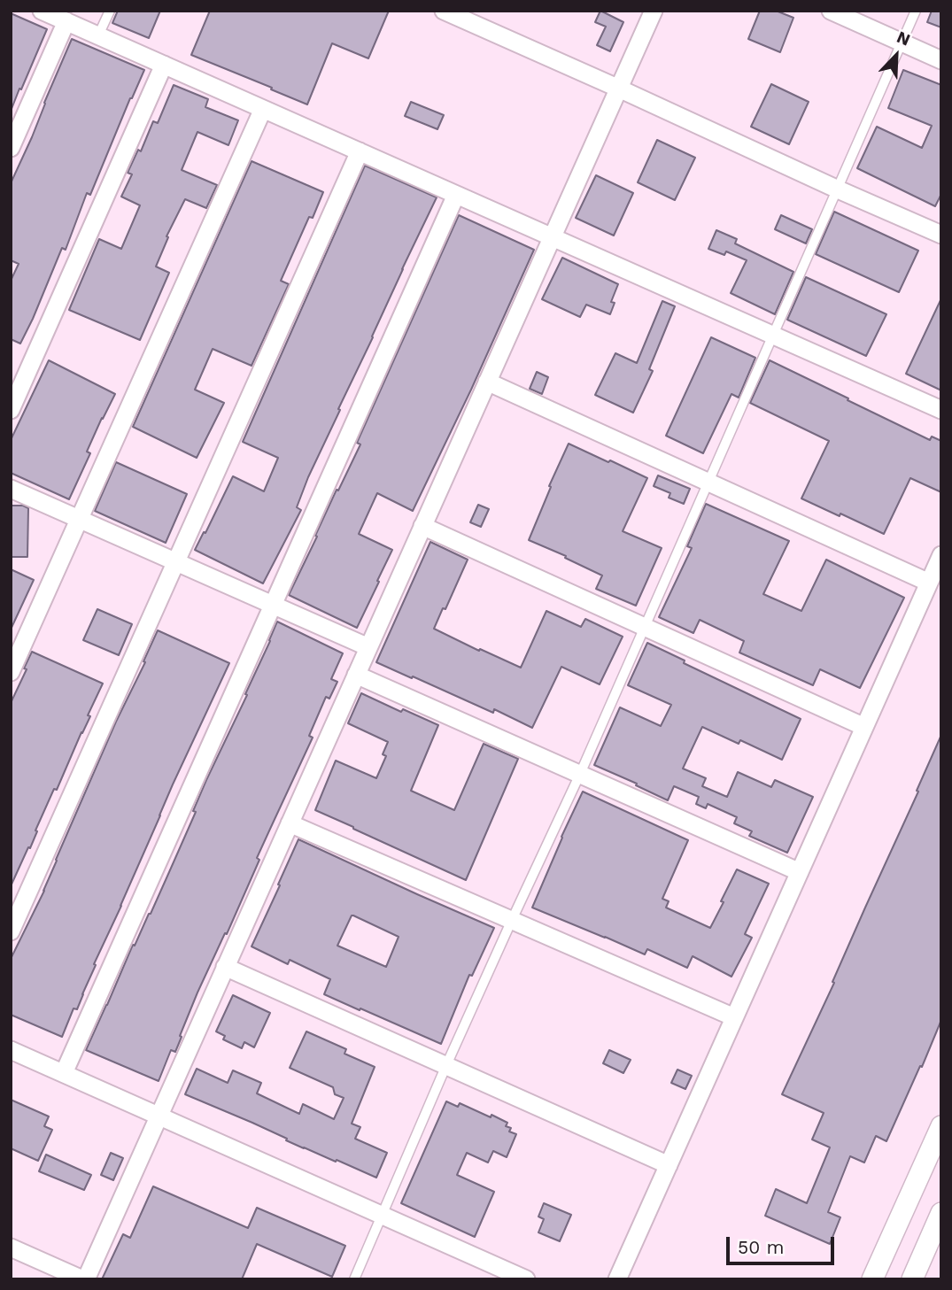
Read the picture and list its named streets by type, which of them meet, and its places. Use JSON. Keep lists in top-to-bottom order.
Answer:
{
  "scale_bar": "50 m",
  "north": "top right"
}
